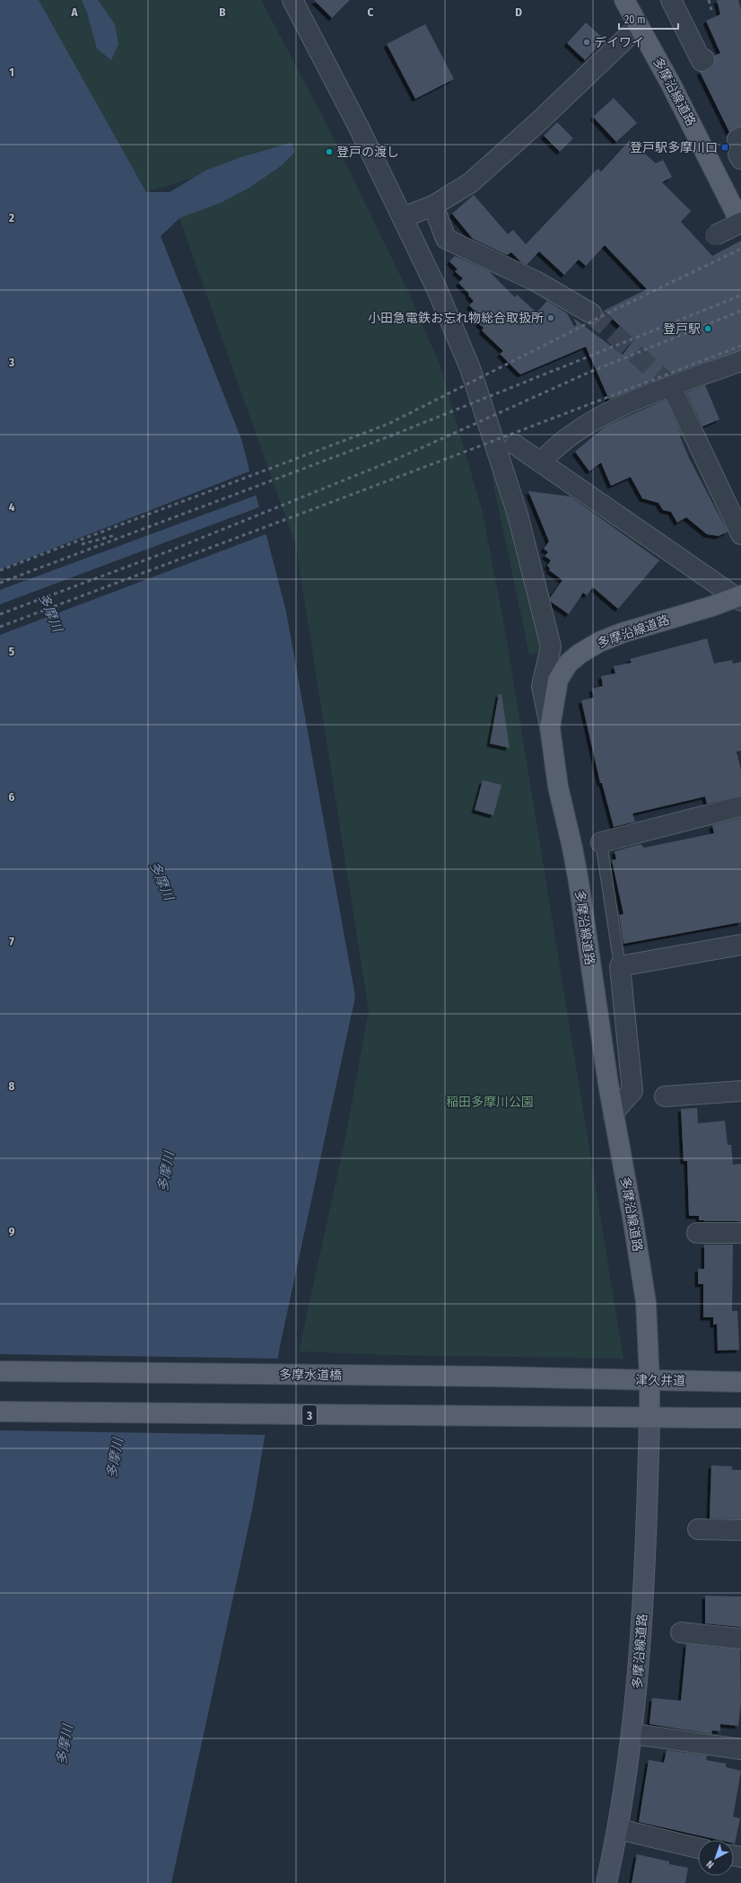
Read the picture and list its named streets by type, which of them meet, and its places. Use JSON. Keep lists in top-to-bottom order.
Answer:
{
  "streets": {
    "main road": [
      "多摩沿線道路",
      "多摩水道橋",
      "津久井道",
      "3"
    ]
  },
  "crossings": [
    ["多摩沿線道路", "津久井道"],
    ["多摩沿線道路", "3"],
    ["多摩水道橋", "津久井道"]
  ],
  "water": ["多摩川"],
  "parks": ["稲田多摩川公園"],
  "places": {
    "other": [
      "デイワイ",
      "登戸の渡し",
      "小田急電鉄お忘れ物総合取扱所",
      "登戸駅"
    ],
    "transit": ["登戸駅多摩川口"]
  },
  "scale_bar": "20 m",
  "north": "bottom left",
  "grid": {
    "columns": [
      "A",
      "B",
      "C",
      "D"
    ],
    "rows": [
      "1",
      "2",
      "3",
      "4",
      "5",
      "6",
      "7",
      "8",
      "9"
    ]
  }
}
